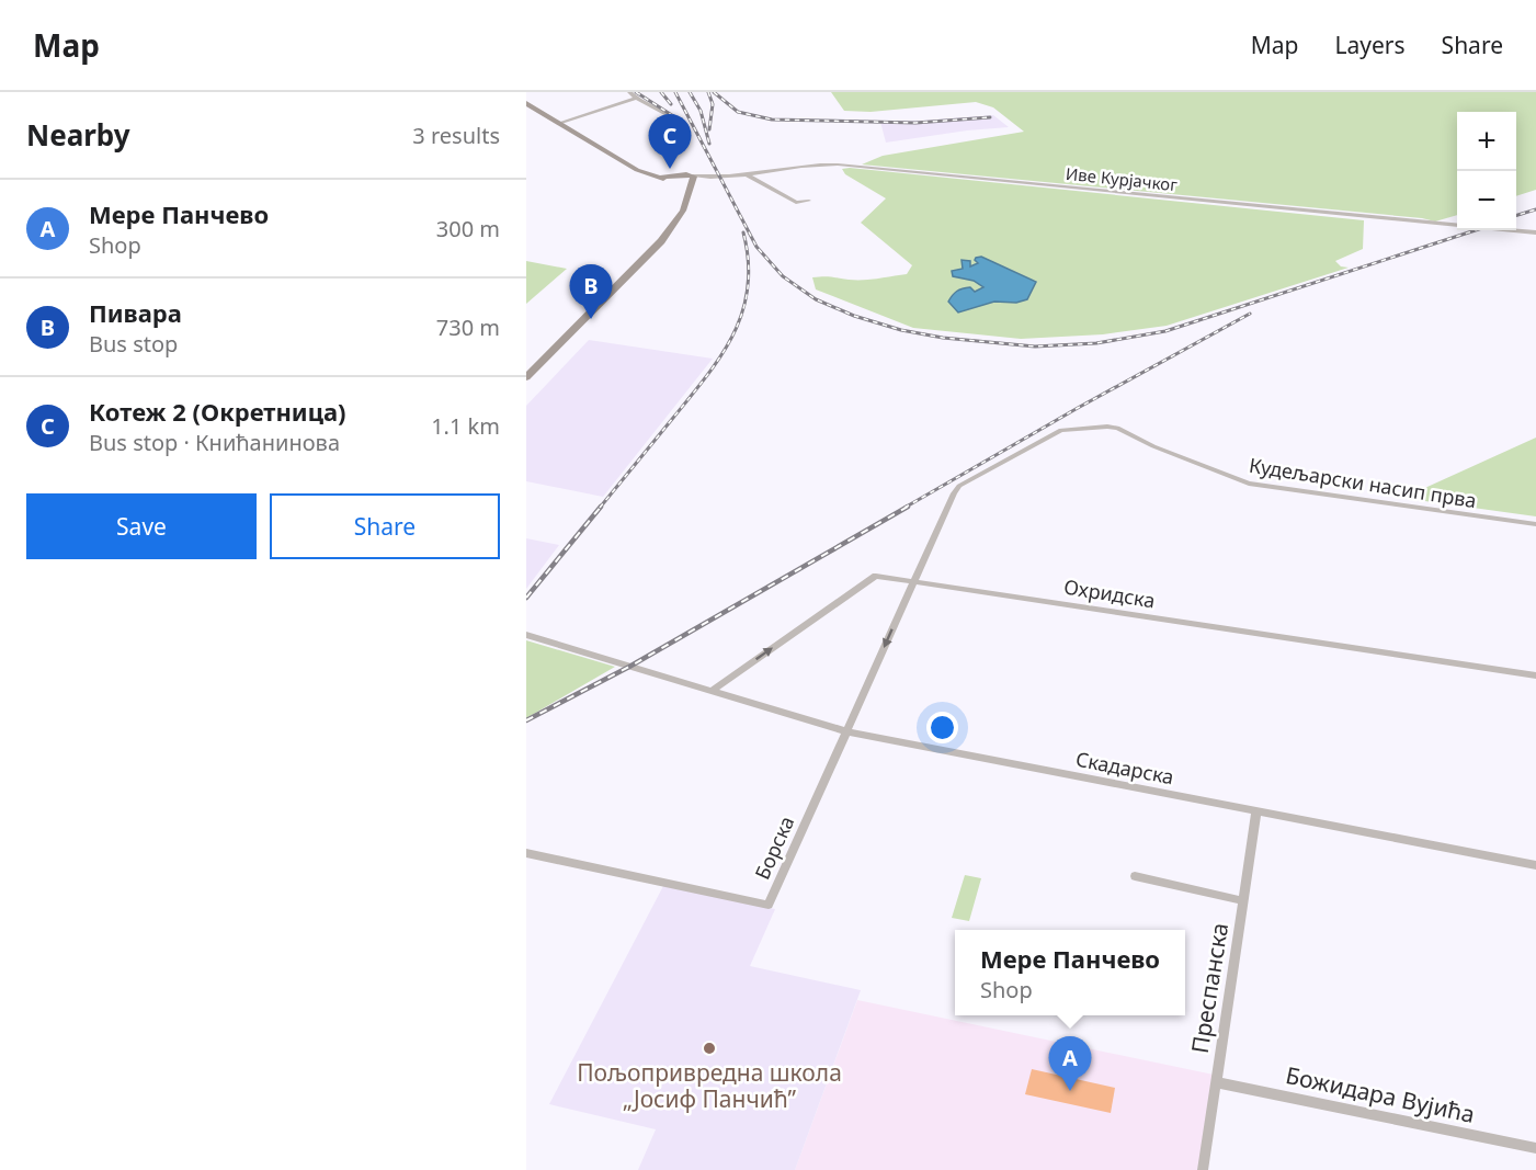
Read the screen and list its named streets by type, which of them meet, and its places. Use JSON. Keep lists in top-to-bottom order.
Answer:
{
  "streets": {
    "street": [
      "Иве Курјачког",
      "Кудељарски насип прва",
      "Охридска",
      "Скадарска",
      "Борска",
      "Преспанска",
      "Божидара Вујића"
    ]
  },
  "crossings": [
    ["Кудељарски насип прва", "Охридска"],
    ["Кудељарски насип прва", "Борска"],
    ["Охридска", "Скадарска"],
    ["Охридска", "Борска"],
    ["Скадарска", "Борска"],
    ["Скадарска", "Преспанска"],
    ["Преспанска", "Божидара Вујића"]
  ],
  "places": ["Пољопривредна школа „Јосиф Панчић”"],
  "page": {
    "header": "Map",
    "nav": ["Map", "Layers", "Share"],
    "heading": ["Nearby", "3 results"],
    "map_buttons": ["+", "−"],
    "pins": ["C", "B", "A"],
    "list": [
      {
        "mark": "A",
        "name": "Мере Панчево",
        "note": "Shop",
        "value": "300 m"
      },
      {
        "mark": "B",
        "name": "Пивара",
        "note": "Bus stop",
        "value": "730 m"
      },
      {
        "mark": "C",
        "name": "Котеж 2 (Окретница)",
        "note": "Bus stop · Книћанинова",
        "value": "1.1 km"
      }
    ],
    "buttons": ["Save", "Share"],
    "popup": ["Мере Панчево", "Shop"]
  }
}
